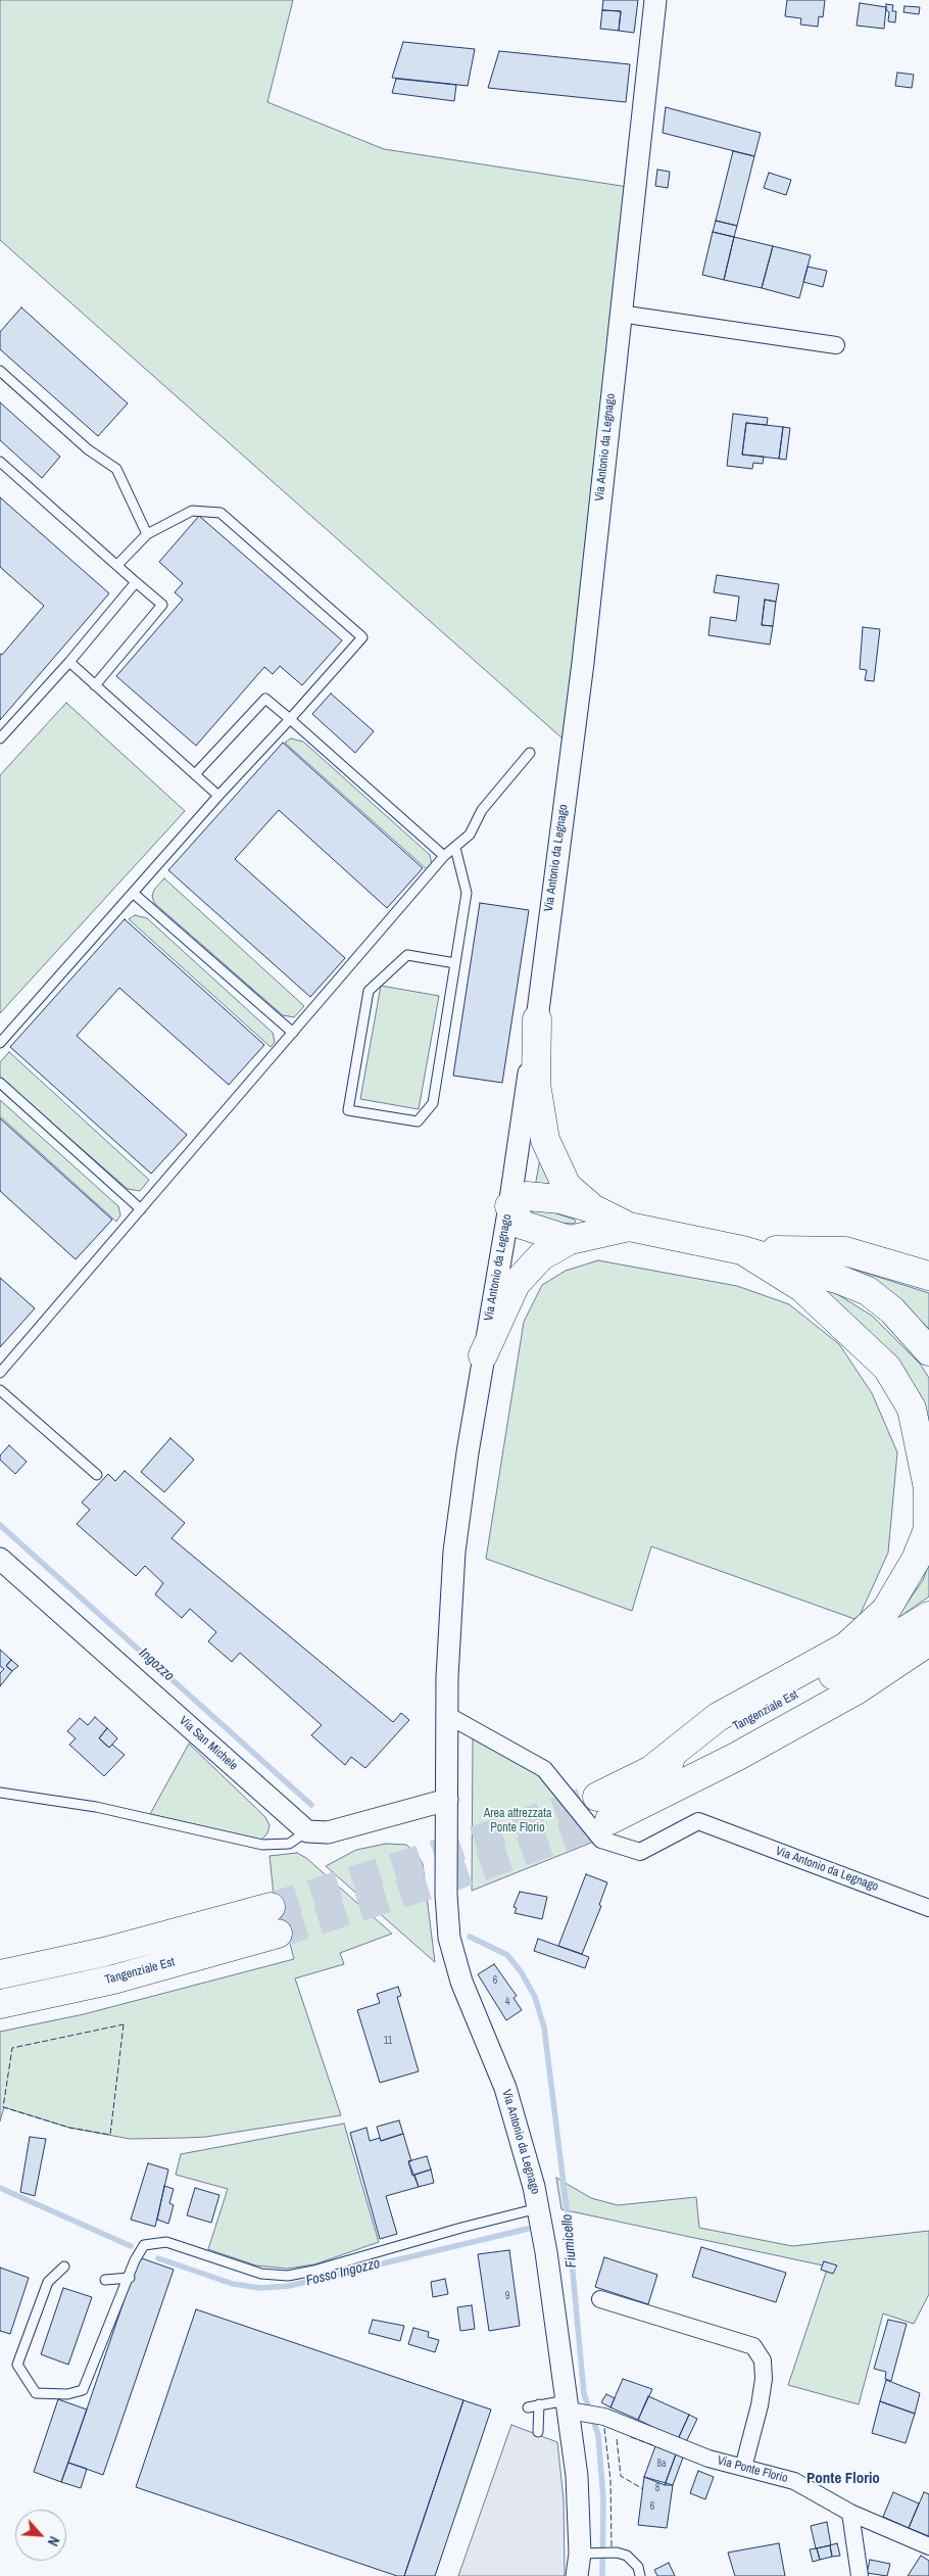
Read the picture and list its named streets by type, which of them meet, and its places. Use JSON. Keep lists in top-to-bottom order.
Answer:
{
  "streets": {
    "highway": ["Tangenziale Est"],
    "street": ["Via Antonio da Legnago", "Via San Michele", "Via Ponte Florio"]
  },
  "crossings": [
    ["Via Antonio da Legnago", "Via Ponte Florio"]
  ],
  "districts": ["Ponte Florio"],
  "water": ["Ingozzo", "Fiumicello", "Fosso Ingozzo"],
  "parks": ["Area attrezzata Ponte Florio"],
  "house_numbers": [
    "6",
    "4",
    "11",
    "9",
    "8a",
    "8",
    "6"
  ],
  "north": "bottom right"
}
